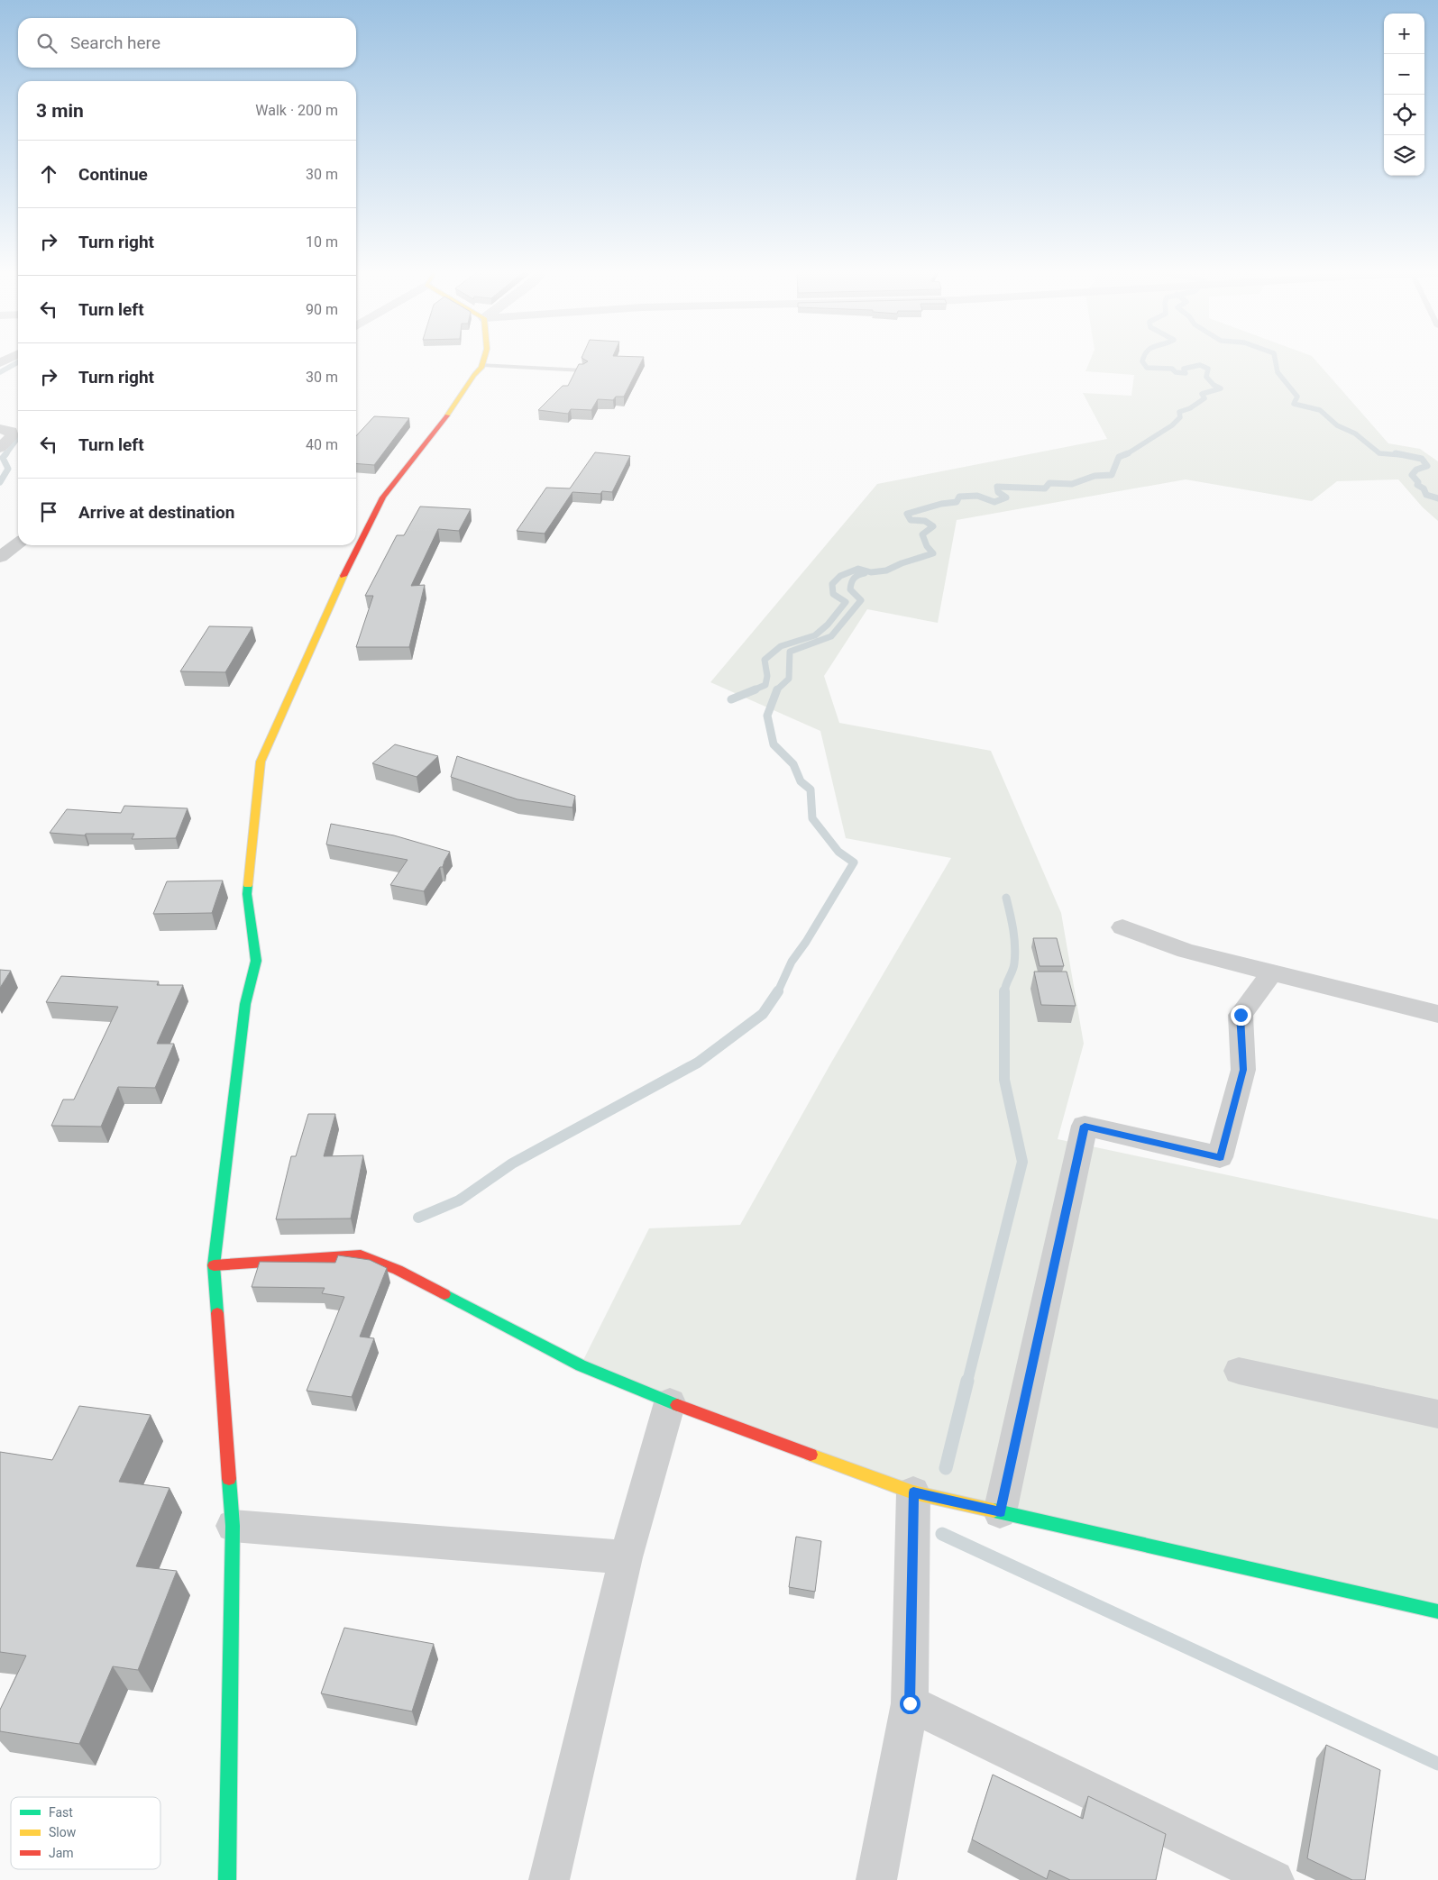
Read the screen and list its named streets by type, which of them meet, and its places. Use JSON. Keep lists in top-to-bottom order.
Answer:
{
  "legend": ["Fast", "Slow", "Jam"],
  "page": {
    "map_buttons": ["+", "−"],
    "search": "Search here",
    "heading": ["3 min", "Walk · 200 m"],
    "list": [
      ["Continue", "30 m"],
      ["Turn right", "10 m"],
      ["Turn left", "90 m"],
      ["Turn right", "30 m"],
      ["Turn left", "40 m"],
      "Arrive at destination"
    ]
  }
}
